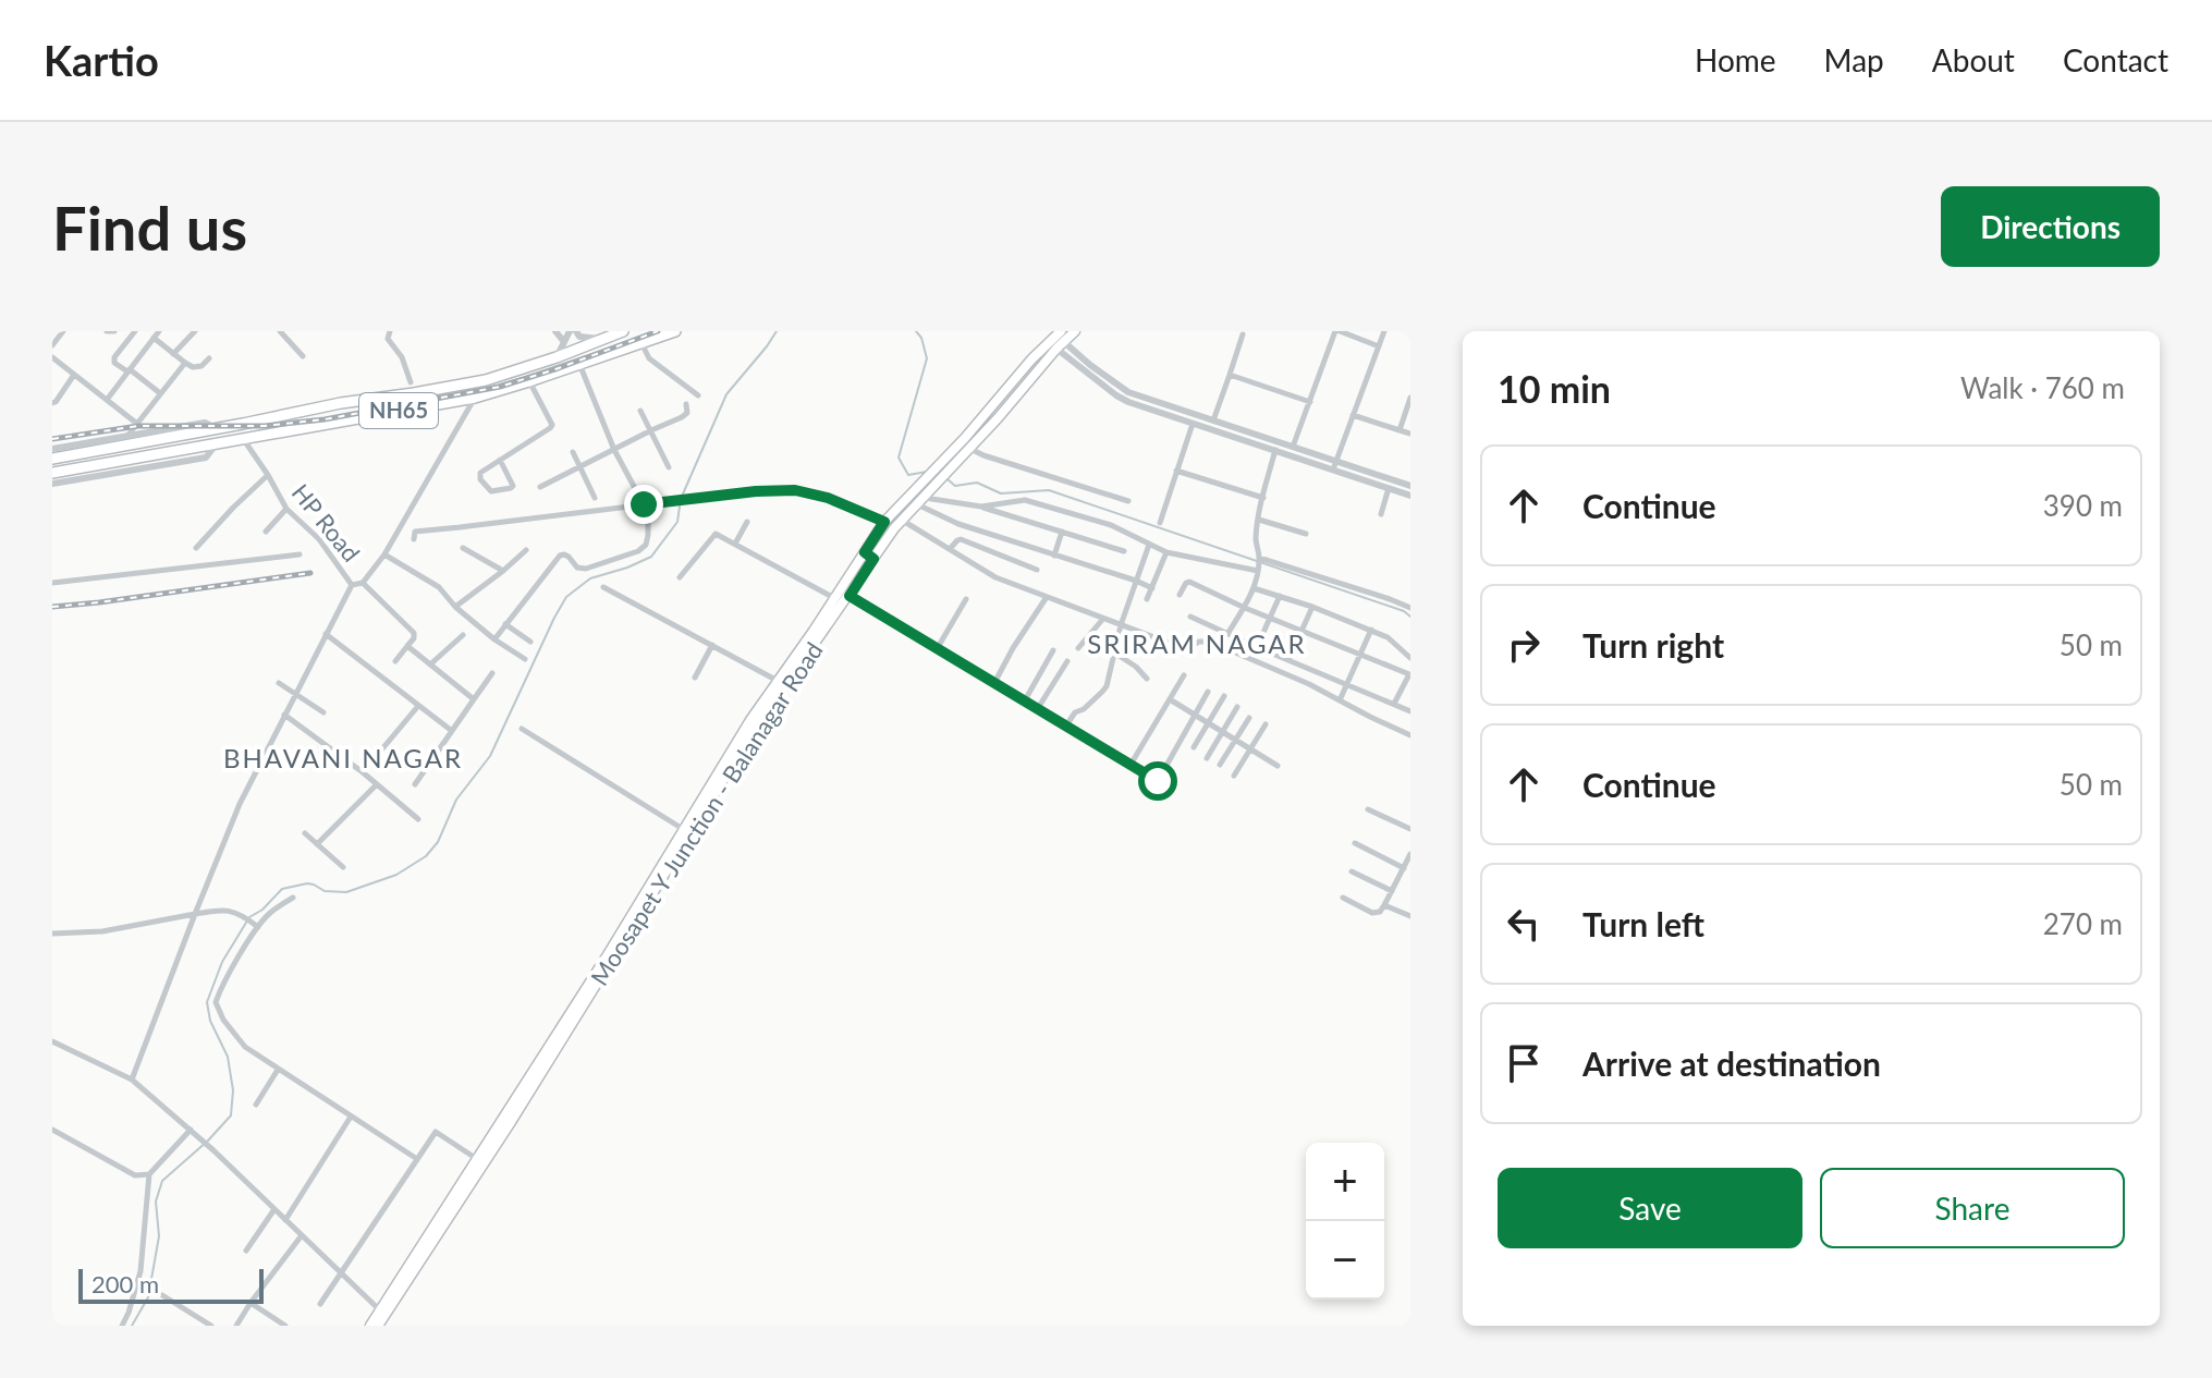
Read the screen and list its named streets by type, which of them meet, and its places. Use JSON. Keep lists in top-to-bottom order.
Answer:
{
  "streets": {
    "highway": ["NH65"],
    "main road": ["Moosapet Y Junction - Balanagar Road"],
    "street": ["HP Road"]
  },
  "crossings": [
    ["NH65", "HP Road"]
  ],
  "districts": ["SRIRAM NAGAR", "BHAVANI NAGAR"],
  "scale_bar": "200 m",
  "page": {
    "header": "Kartio",
    "nav": [
      "Home",
      "Map",
      "About",
      "Contact"
    ],
    "buttons": [
      "Directions",
      ["Save", "Share"]
    ],
    "title": "Find us",
    "heading": ["10 min", "Walk · 760 m"],
    "list": [
      ["Continue", "390 m"],
      ["Turn right", "50 m"],
      ["Continue", "50 m"],
      ["Turn left", "270 m"],
      "Arrive at destination"
    ],
    "map_buttons": ["+", "−"],
    "scale": "200 m"
  }
}
